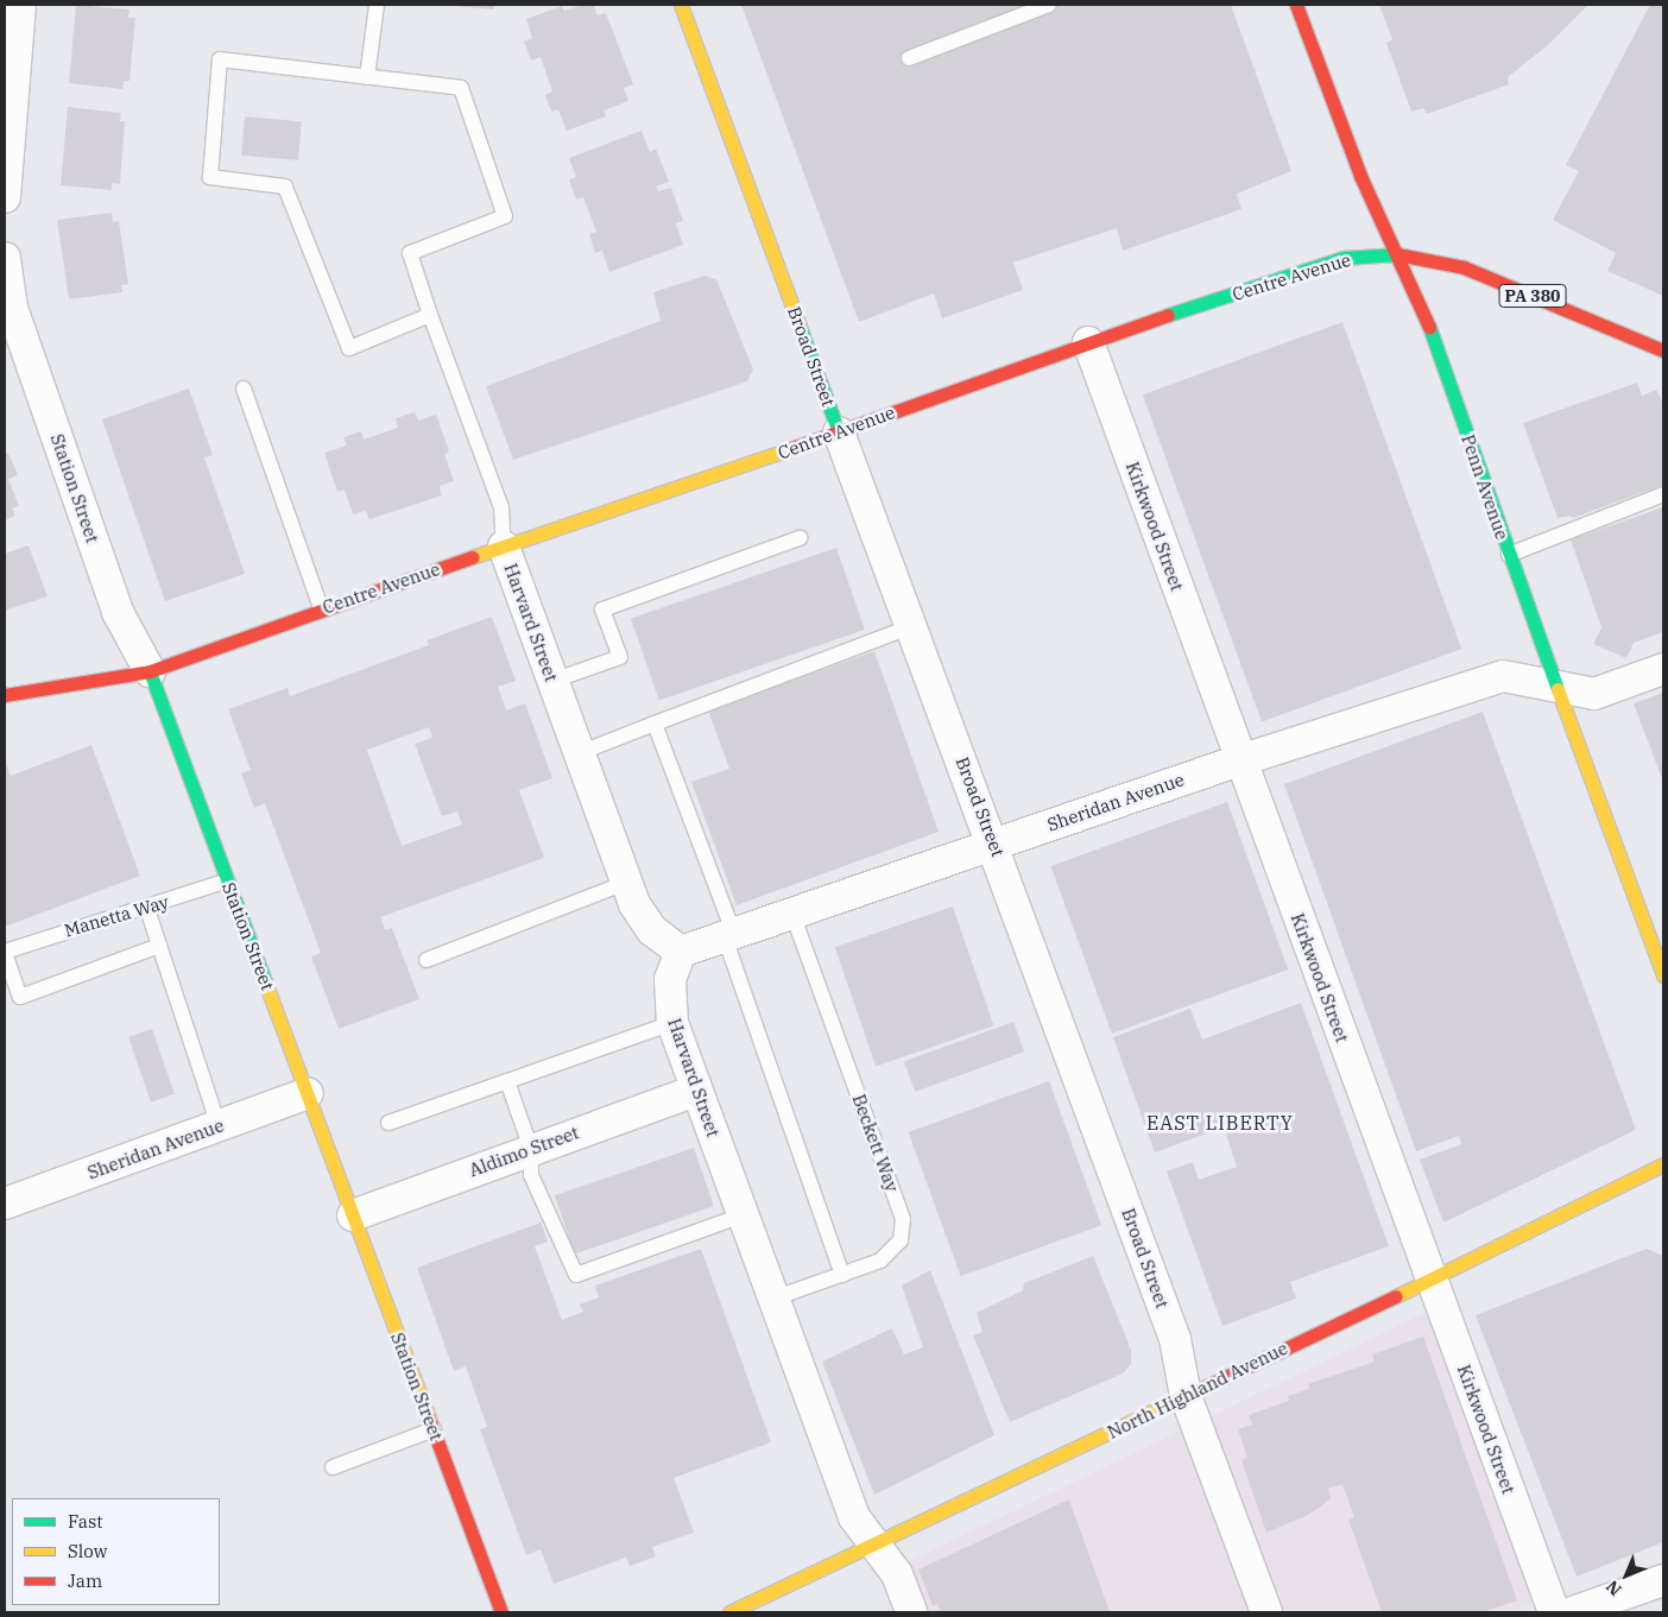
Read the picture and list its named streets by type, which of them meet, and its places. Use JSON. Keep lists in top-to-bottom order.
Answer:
{
  "streets": {
    "main road": [
      "Centre Avenue",
      "PA 380",
      "Broad Street",
      "Penn Avenue",
      "Station Street",
      "North Highland Avenue"
    ],
    "street": [
      "Kirkwood Street",
      "Harvard Street",
      "Sheridan Avenue",
      "Aldimo Street"
    ],
    "lane": ["Manetta Way", "Beckett Way"]
  },
  "crossings": [
    ["Centre Avenue", "Broad Street"],
    ["Centre Avenue", "Penn Avenue"],
    ["Centre Avenue", "Station Street"],
    ["Centre Avenue", "Kirkwood Street"],
    ["Centre Avenue", "Harvard Street"],
    ["Broad Street", "Sheridan Avenue"],
    ["Broad Street", "North Highland Avenue"],
    ["Penn Avenue", "Sheridan Avenue"],
    ["Station Street", "Sheridan Avenue"],
    ["Station Street", "Manetta Way"],
    ["Station Street", "Aldimo Street"],
    ["Kirkwood Street", "Sheridan Avenue"],
    ["Kirkwood Street", "North Highland Avenue"],
    ["Harvard Street", "Sheridan Avenue"],
    ["Harvard Street", "Beckett Way"],
    ["Harvard Street", "Aldimo Street"],
    ["Harvard Street", "North Highland Avenue"],
    ["Sheridan Avenue", "Beckett Way"]
  ],
  "districts": ["EAST LIBERTY"],
  "legend": ["Fast", "Slow", "Jam"],
  "north": "bottom left"
}
